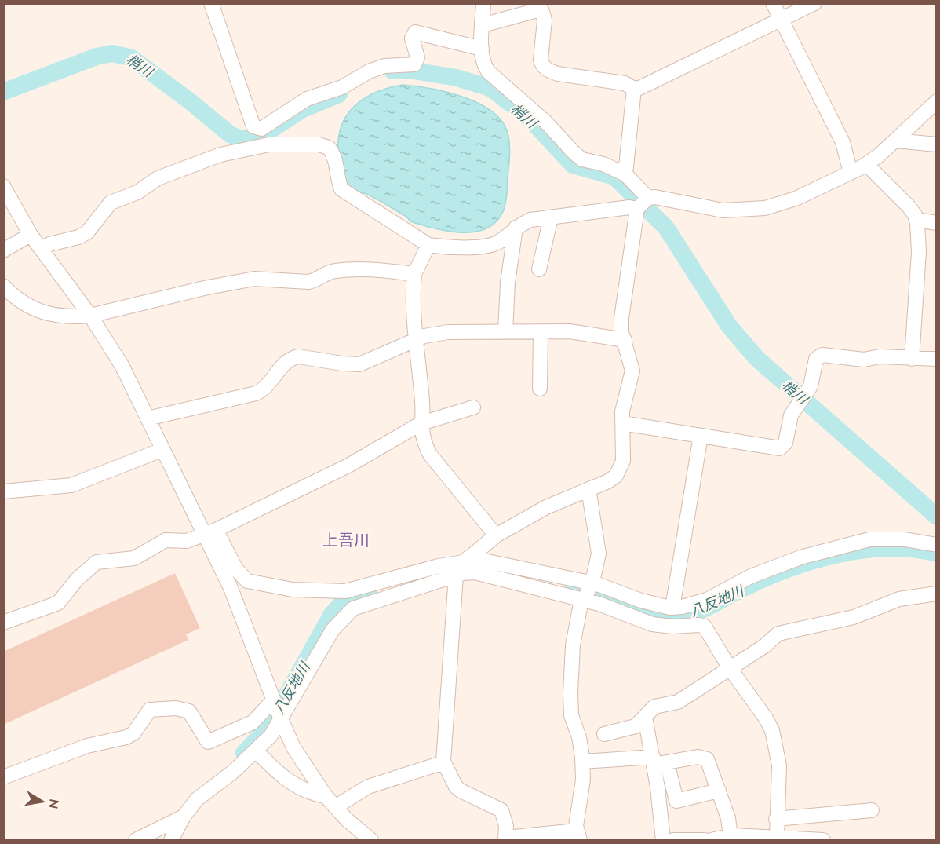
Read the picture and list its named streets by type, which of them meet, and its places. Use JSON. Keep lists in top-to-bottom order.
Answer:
{
  "districts": ["上吾川"],
  "water": ["梢川", "八反地川"],
  "north": "right"
}
